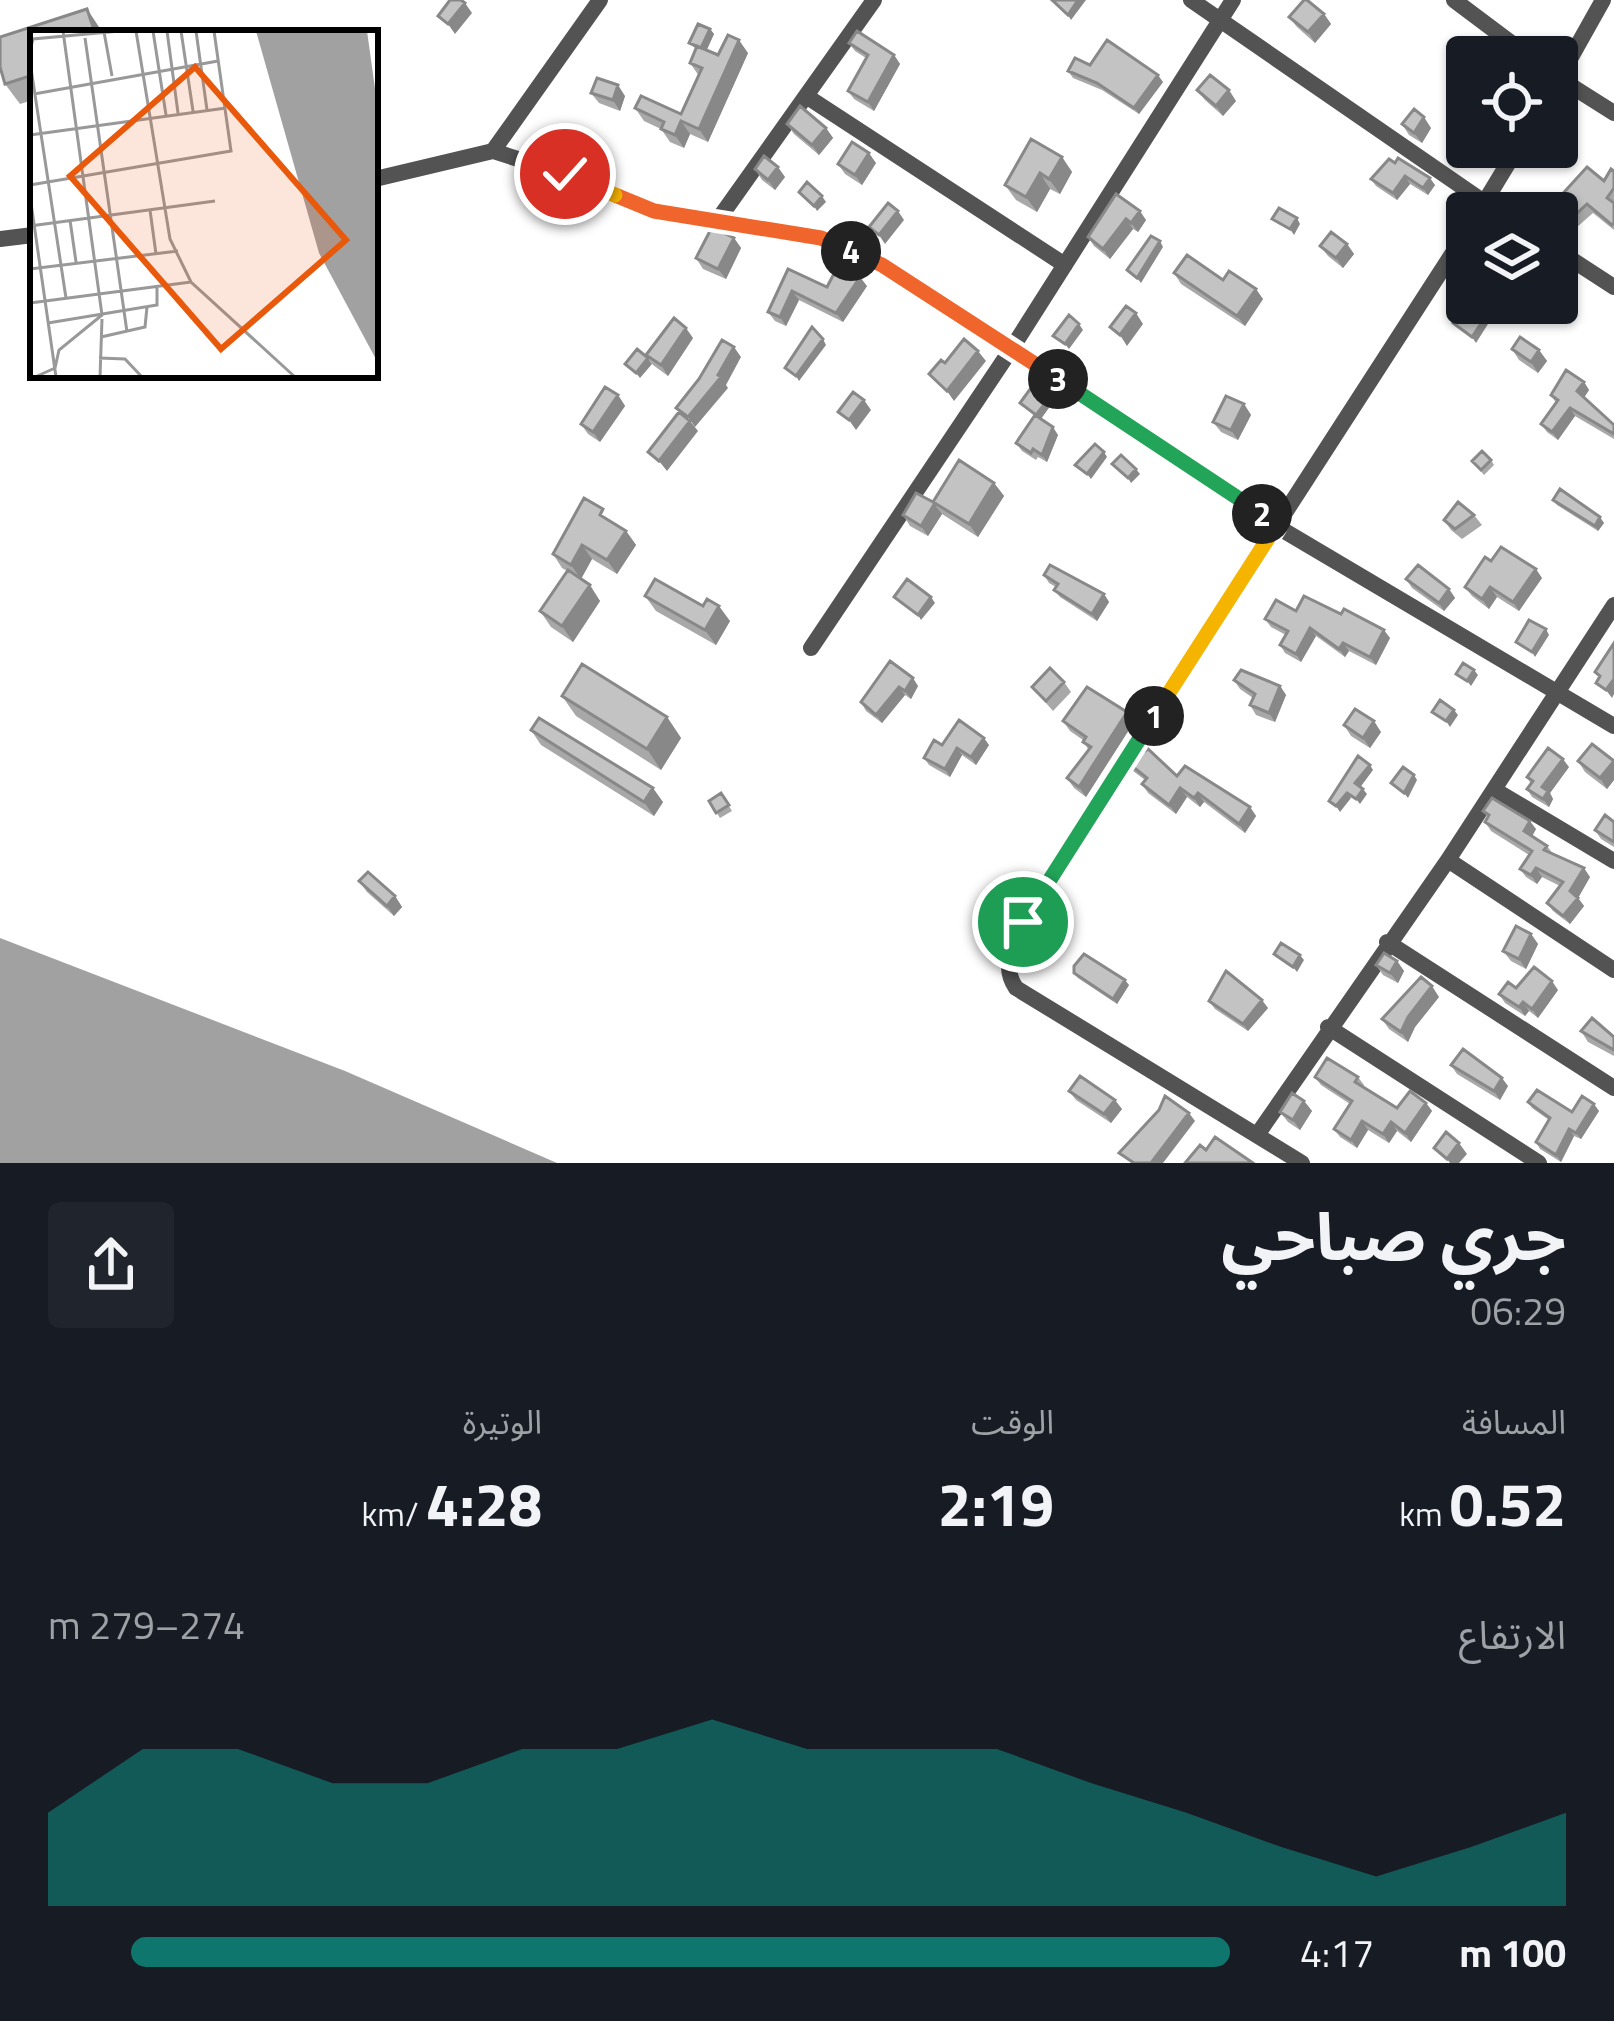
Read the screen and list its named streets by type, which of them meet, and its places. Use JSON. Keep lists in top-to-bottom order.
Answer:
{
  "page": {
    "pins": [
      "4",
      "3",
      "2",
      "1"
    ],
    "heading": ["جري صباحي", "06:29"],
    "stats": [
      ["المسافة", "0.52 km"],
      ["الوقت", "2:19"],
      ["الوتيرة", "4:28 /km"]
    ],
    "chart": ["الارتفاع", "274–279 m"],
    "list": [
      {
        "name": "100 m",
        "note": "4:17"
      }
    ]
  }
}
